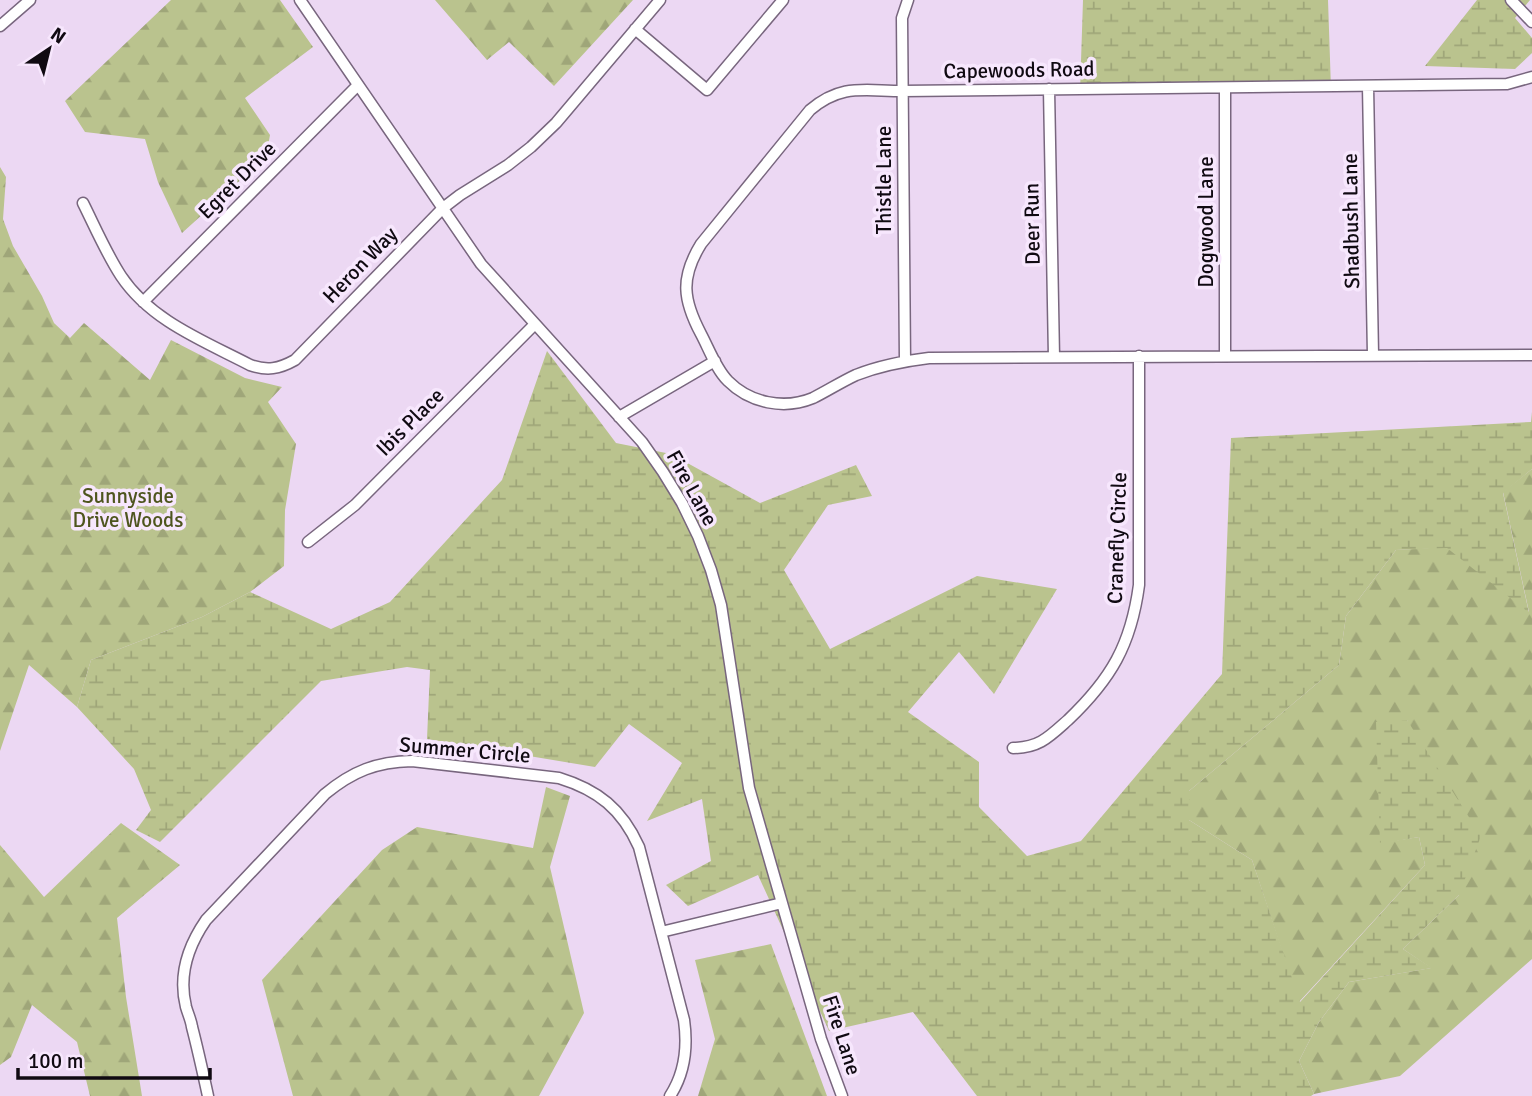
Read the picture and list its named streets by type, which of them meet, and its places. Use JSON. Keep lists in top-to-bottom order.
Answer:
{
  "streets": {
    "street": [
      "Capewoods Road",
      "Egret Drive",
      "Thistle Lane",
      "Shadbush Lane",
      "Dogwood Lane",
      "Deer Run",
      "Heron Way",
      "Ibis Place",
      "Fire Lane",
      "Cranefly Circle",
      "Summer Circle"
    ]
  },
  "crossings": [
    ["Capewoods Road", "Thistle Lane"],
    ["Capewoods Road", "Shadbush Lane"],
    ["Capewoods Road", "Dogwood Lane"],
    ["Capewoods Road", "Deer Run"],
    ["Capewoods Road", "Cranefly Circle"],
    ["Egret Drive", "Heron Way"],
    ["Egret Drive", "Fire Lane"],
    ["Heron Way", "Fire Lane"],
    ["Ibis Place", "Fire Lane"]
  ],
  "parks": ["Sunnyside Drive Woods"],
  "scale_bar": "100 m",
  "north": "top right"
}
